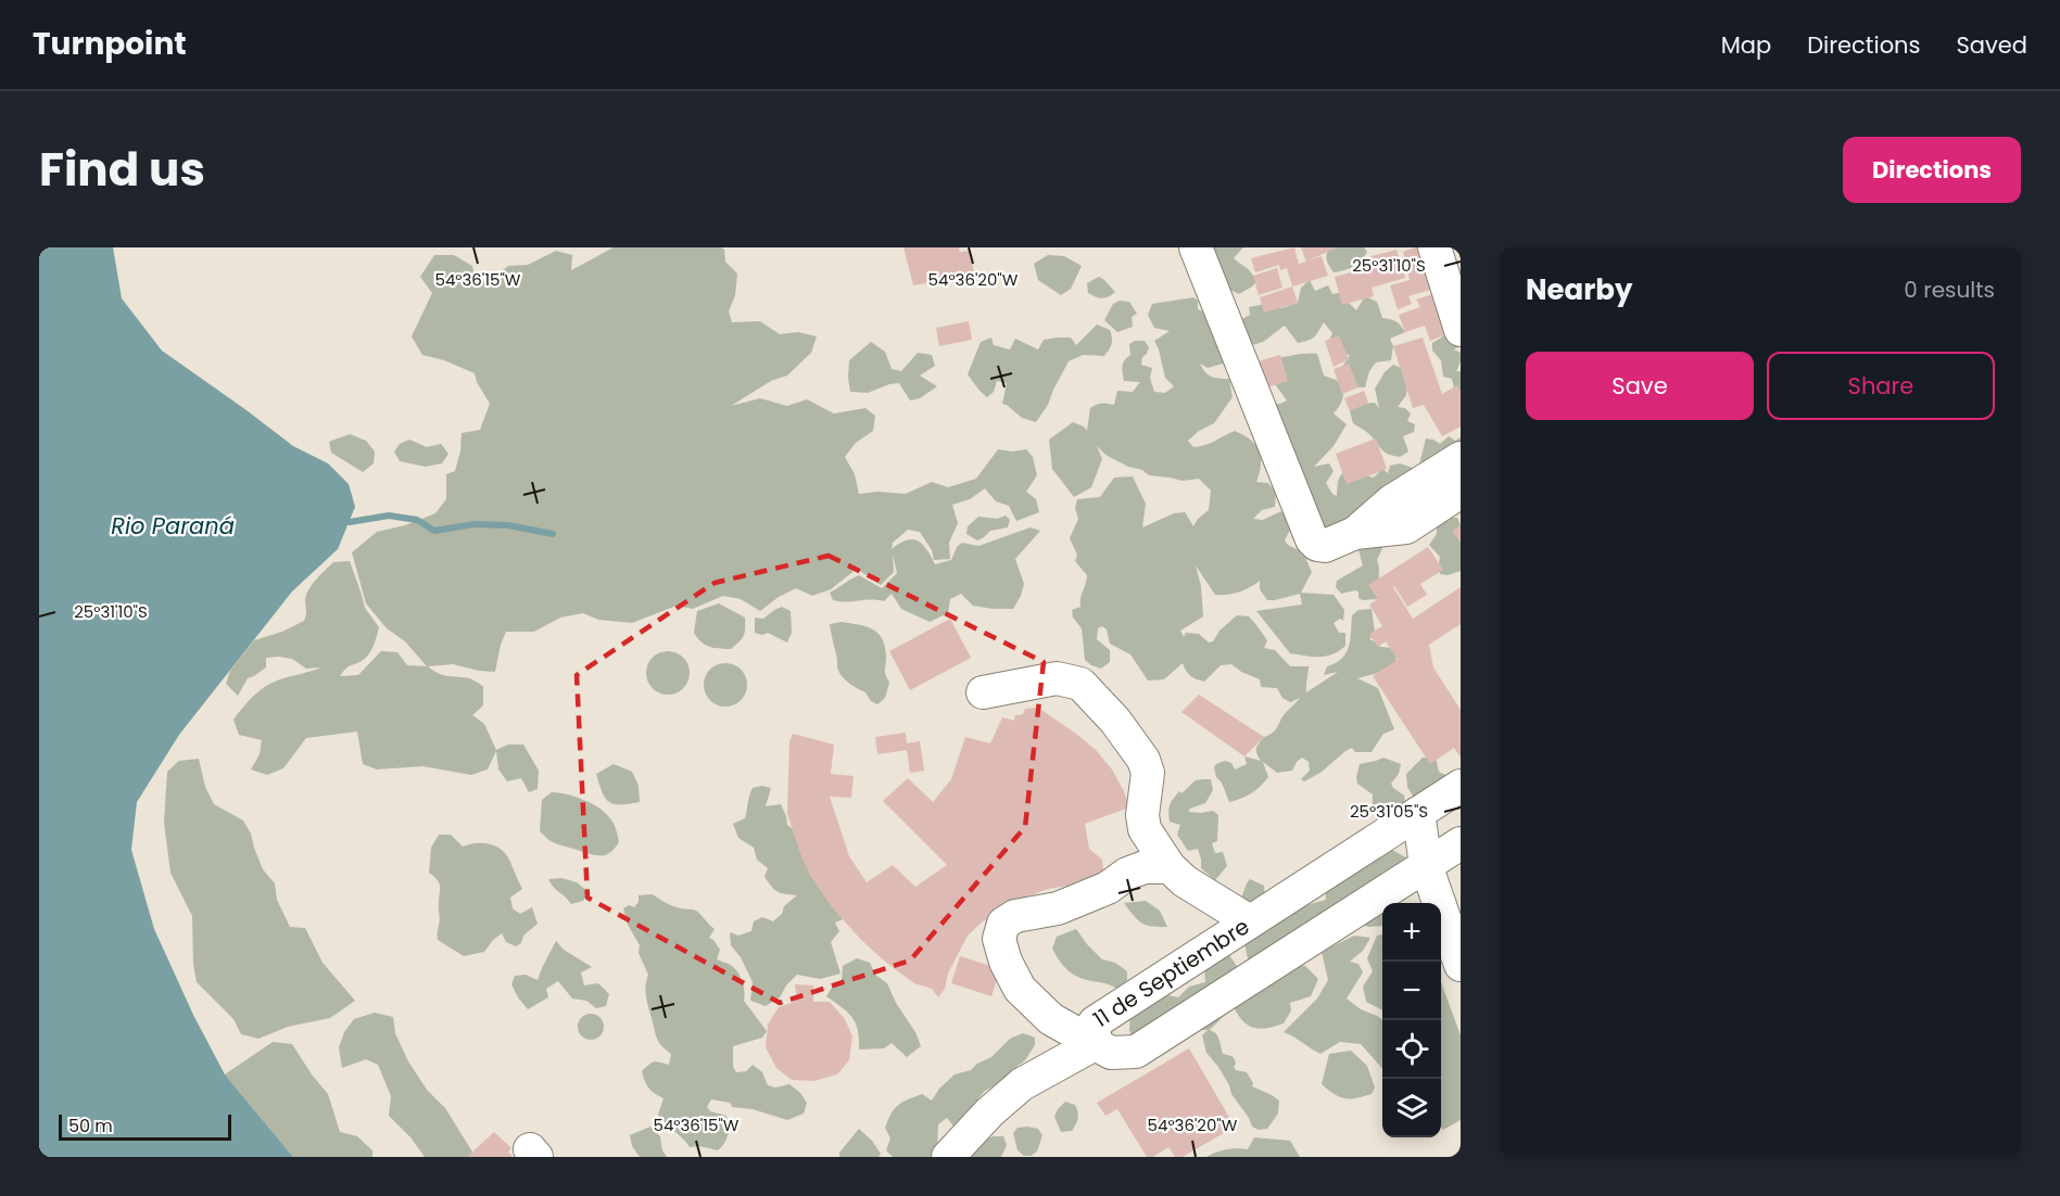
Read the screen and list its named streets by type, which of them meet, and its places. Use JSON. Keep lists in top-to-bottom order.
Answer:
{
  "streets": {
    "street": ["11 de Septiembre"]
  },
  "water": ["Rio Paraná"],
  "scale_bar": "50 m",
  "page": {
    "header": "Turnpoint",
    "nav": ["Map", "Directions", "Saved"],
    "title": "Find us",
    "buttons": [
      "Directions",
      ["Save", "Share"]
    ],
    "heading": ["Nearby", "0 results"],
    "map_buttons": ["+", "−"],
    "scale": "50 m"
  },
  "coordinates": [
    "25°31'10\"S",
    "54°36'15\"W",
    "54°36'20\"W",
    "25°31'05\"S"
  ]
}
